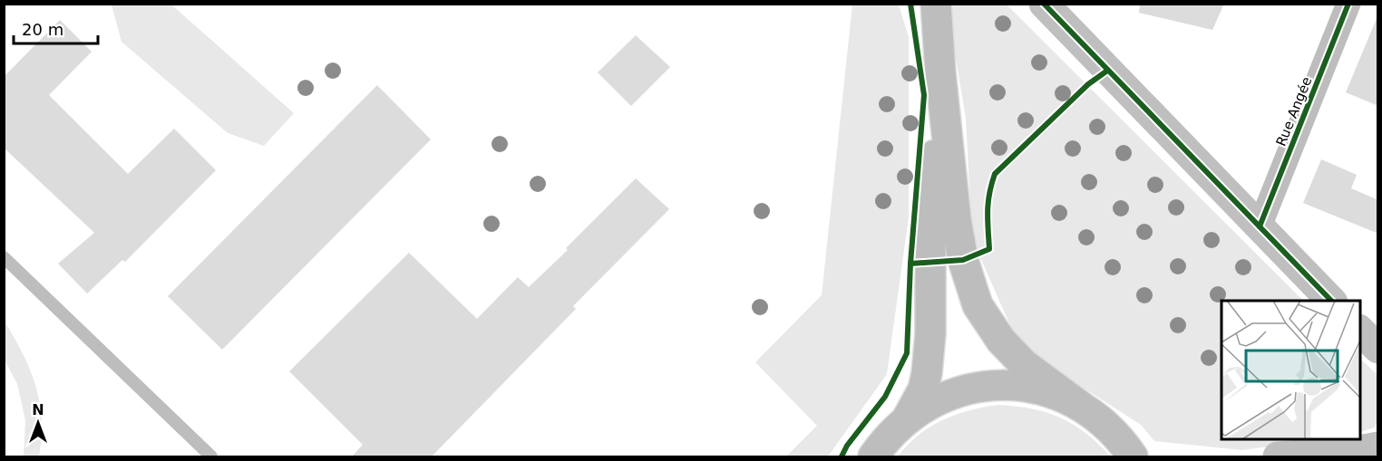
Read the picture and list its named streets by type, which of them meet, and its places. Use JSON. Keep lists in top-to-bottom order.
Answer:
{
  "streets": {
    "street": ["Rue Angée"]
  },
  "scale_bar": "20 m",
  "north": "top"
}
